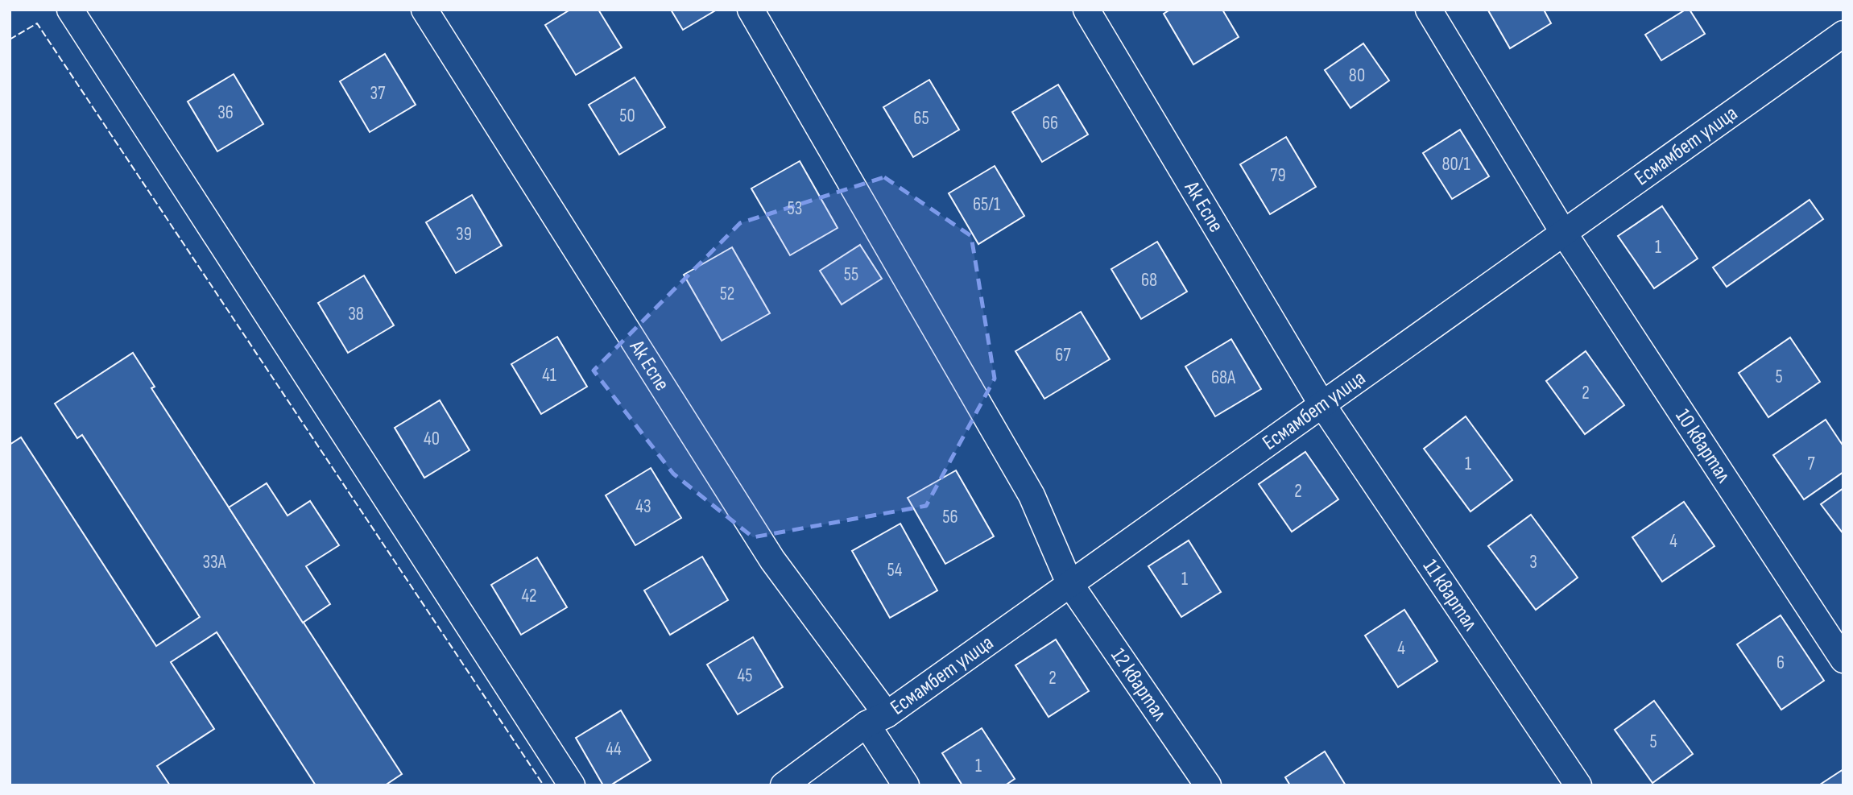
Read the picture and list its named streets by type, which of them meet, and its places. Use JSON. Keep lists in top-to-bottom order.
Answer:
{
  "streets": {
    "street": [
      "Есмамбет улица",
      "Ак Еспе",
      "10 квартал",
      "11 квартал",
      "12 квартал"
    ]
  },
  "crossings": [
    ["Есмамбет улица", "Ак Еспе"],
    ["Есмамбет улица", "10 квартал"],
    ["Есмамбет улица", "11 квартал"],
    ["Есмамбет улица", "12 квартал"],
    ["Ак Еспе", "11 квартал"]
  ],
  "house_numbers": [
    "80",
    "37",
    "36",
    "50",
    "65",
    "66",
    "80/1",
    "79",
    "65/1",
    "53",
    "39",
    "1",
    "55",
    "68",
    "52",
    "38",
    "67",
    "41",
    "5",
    "68А",
    "2",
    "40",
    "1",
    "7",
    "2",
    "43",
    "56",
    "4",
    "33А",
    "3",
    "54",
    "1",
    "42",
    "4",
    "6",
    "45",
    "2",
    "5",
    "44",
    "1"
  ]
}
